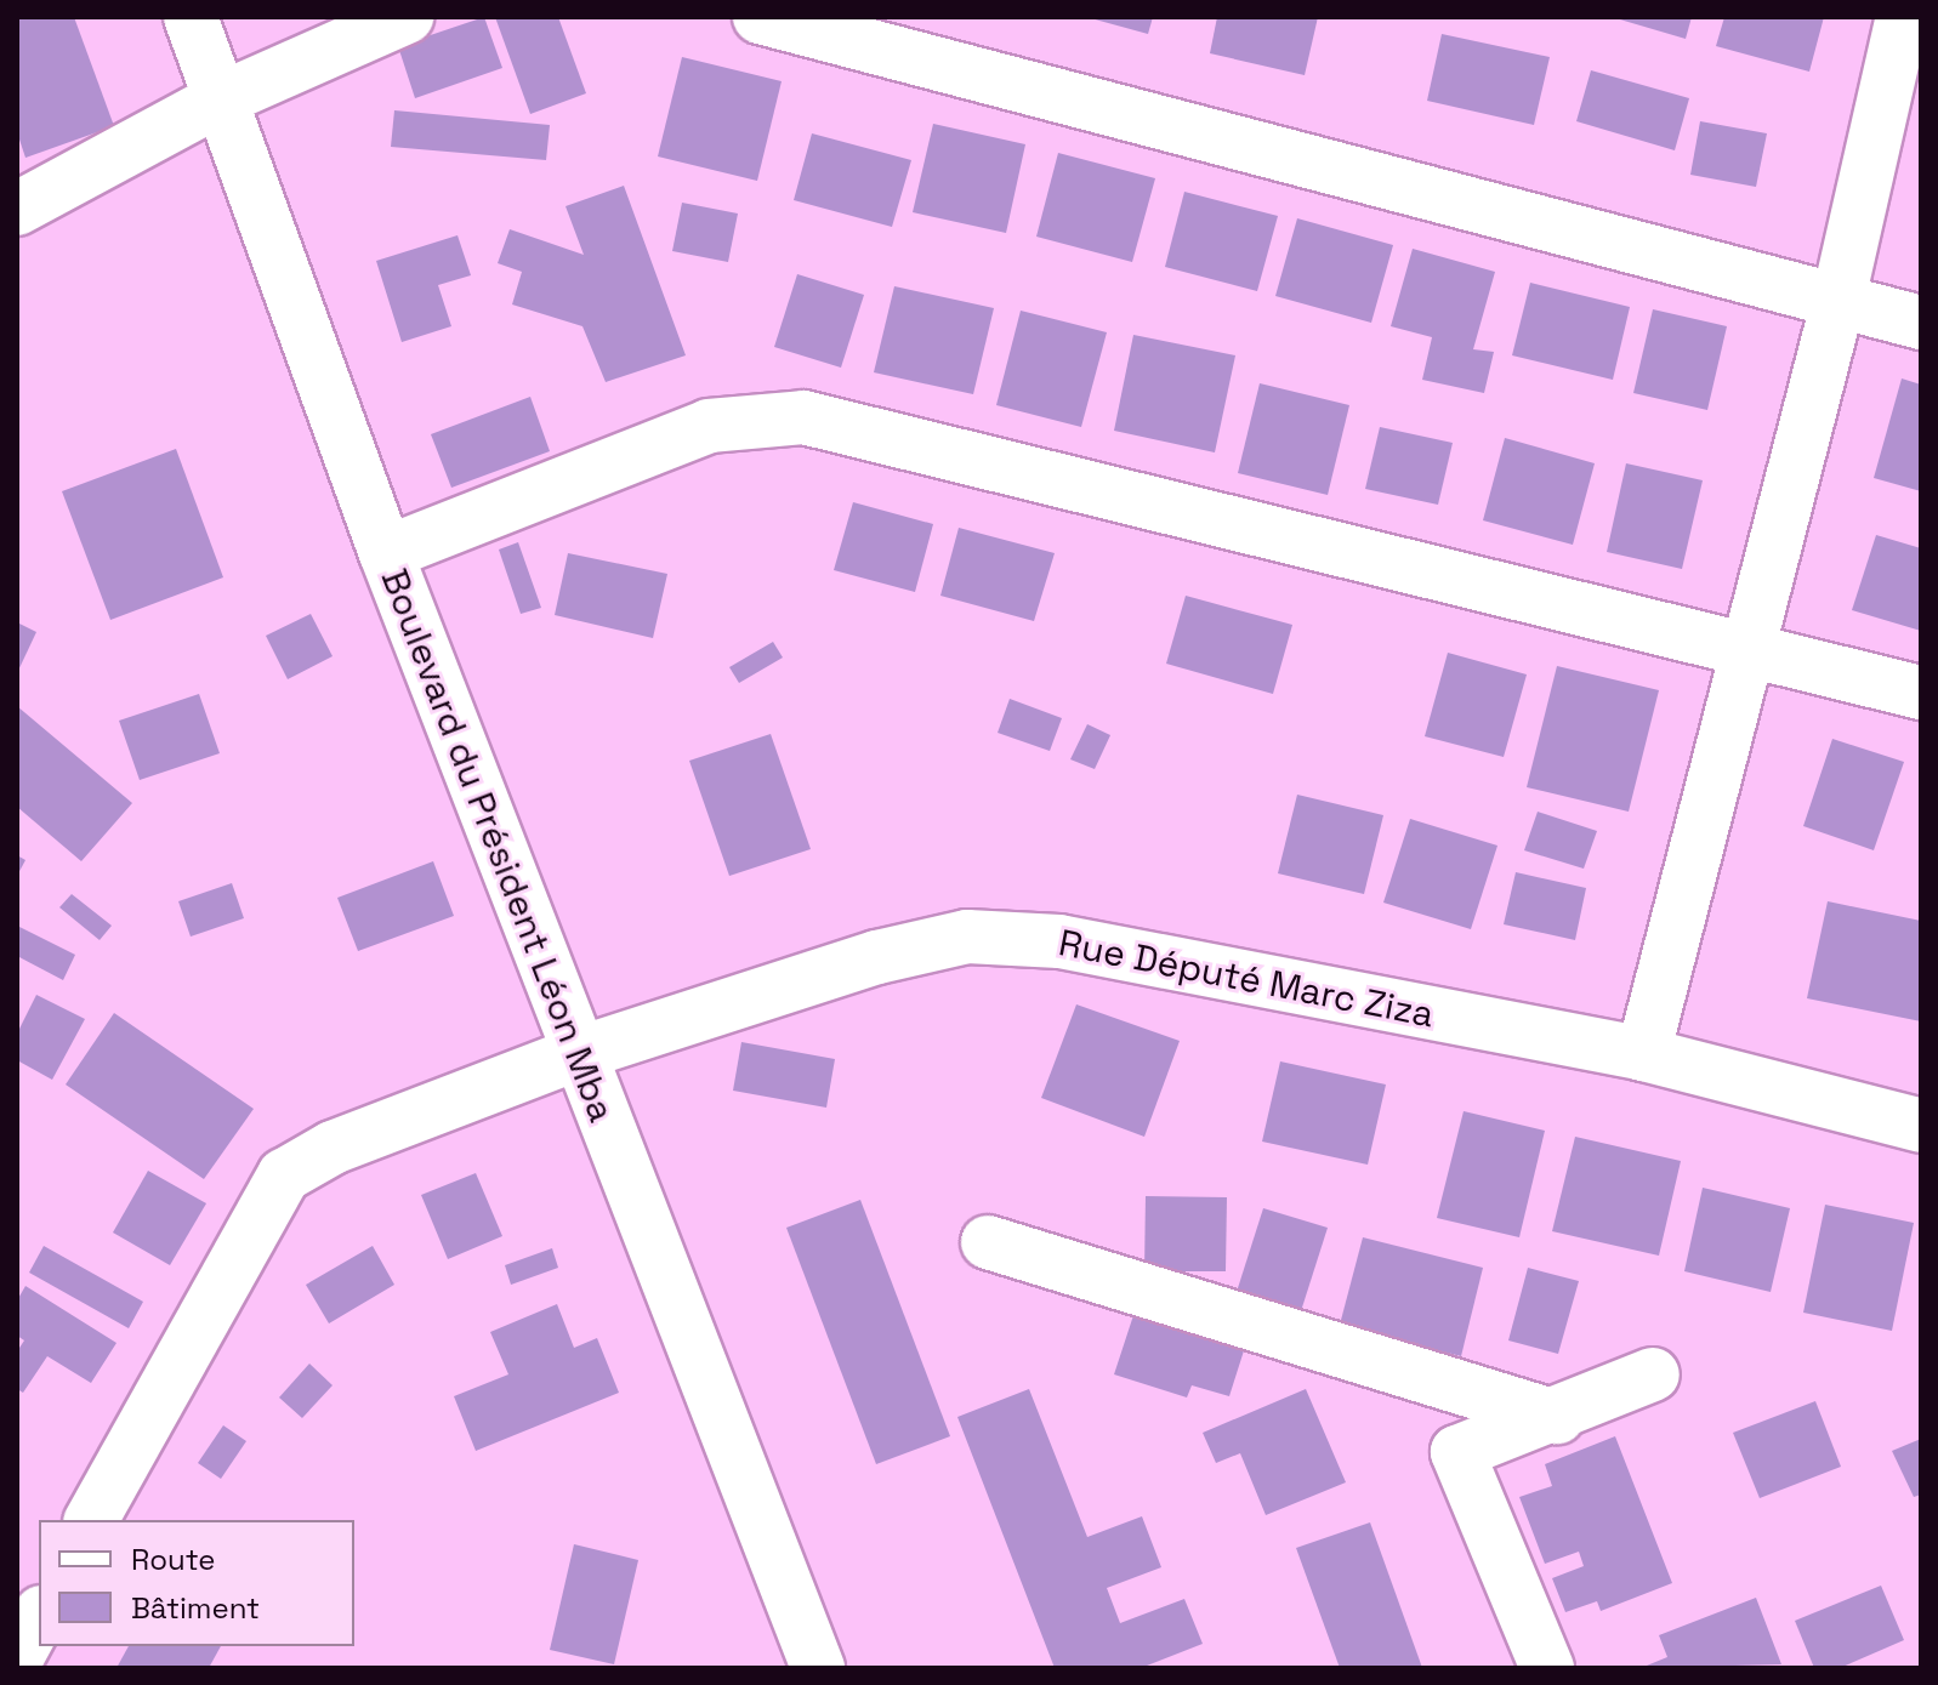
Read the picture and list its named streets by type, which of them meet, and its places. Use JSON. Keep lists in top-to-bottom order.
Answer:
{
  "streets": {
    "street": ["Boulevard du Président Léon Mba", "Rue Député Marc Ziza"]
  },
  "crossings": [
    ["Boulevard du Président Léon Mba", "Rue Député Marc Ziza"]
  ],
  "legend": ["Route", "Bâtiment"]
}
